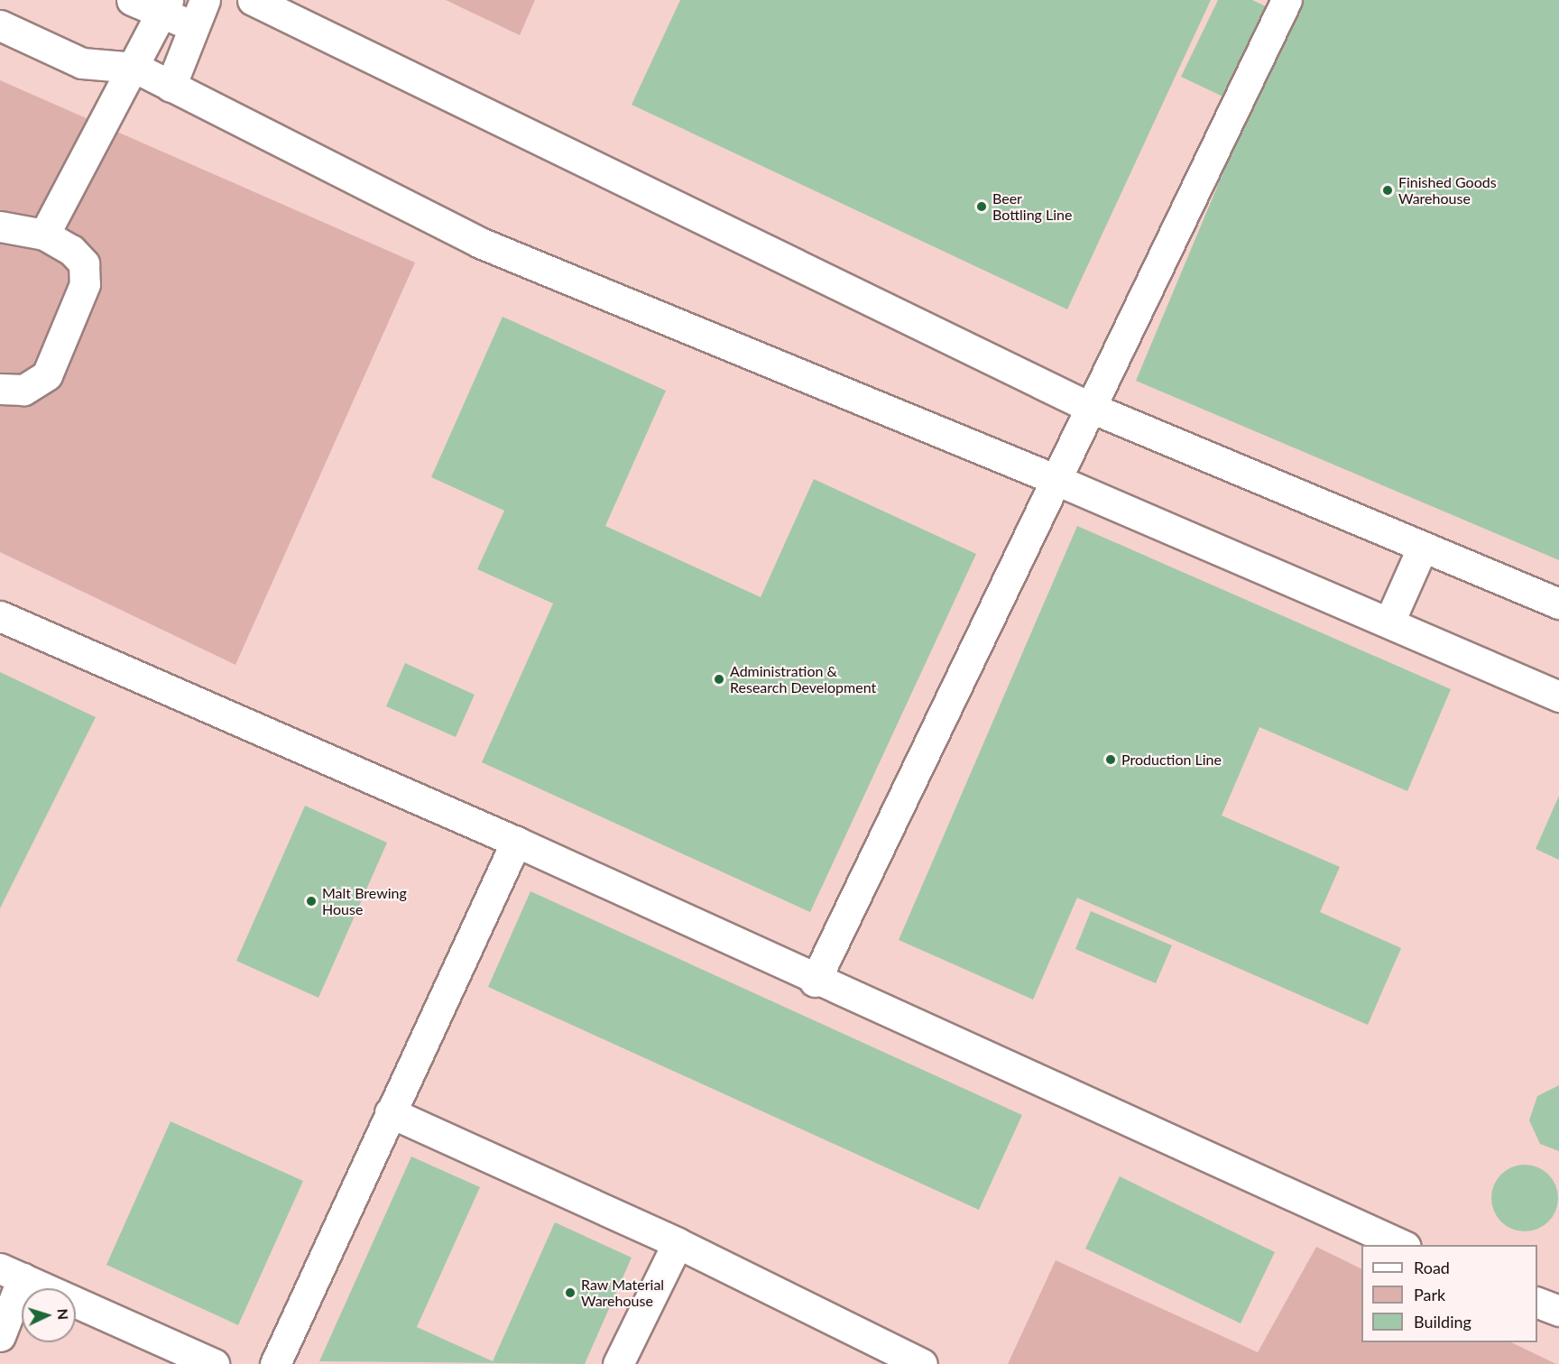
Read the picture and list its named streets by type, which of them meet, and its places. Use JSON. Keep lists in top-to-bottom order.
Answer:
{
  "places": [
    "Finished Goods Warehouse",
    "Beer Bottling Line",
    "Administration & Research Development",
    "Production Line",
    "Malt Brewing House",
    "Raw Material Warehouse"
  ],
  "legend": ["Road", "Park", "Building"],
  "north": "right"
}
